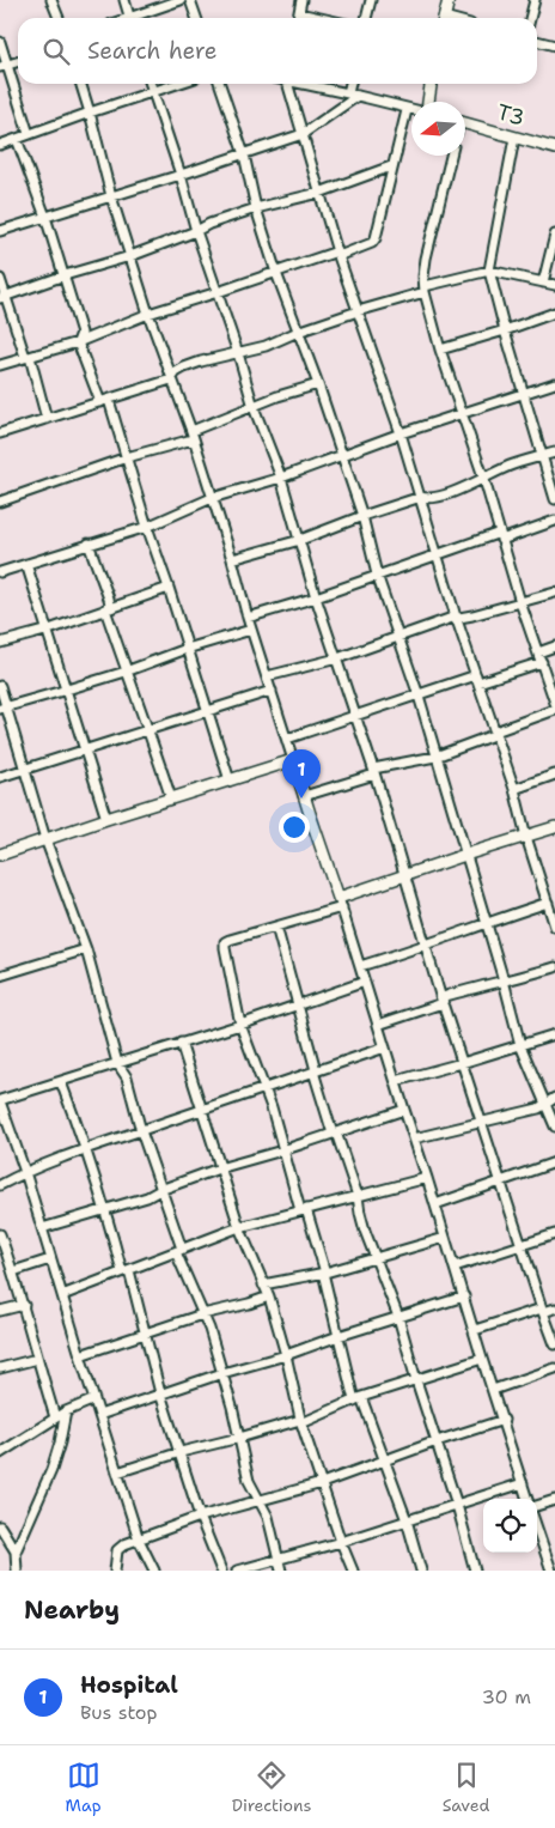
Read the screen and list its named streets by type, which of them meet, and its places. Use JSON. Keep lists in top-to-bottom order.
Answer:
{
  "streets": {
    "street": ["T3"]
  },
  "north": "left",
  "page": {
    "search": "Search here",
    "pins": "1",
    "heading": "Nearby",
    "list": [
      {
        "mark": "1",
        "name": "Hospital",
        "note": "Bus stop",
        "value": "30 m"
      }
    ],
    "nav": ["Map", "Directions", "Saved"]
  }
}
